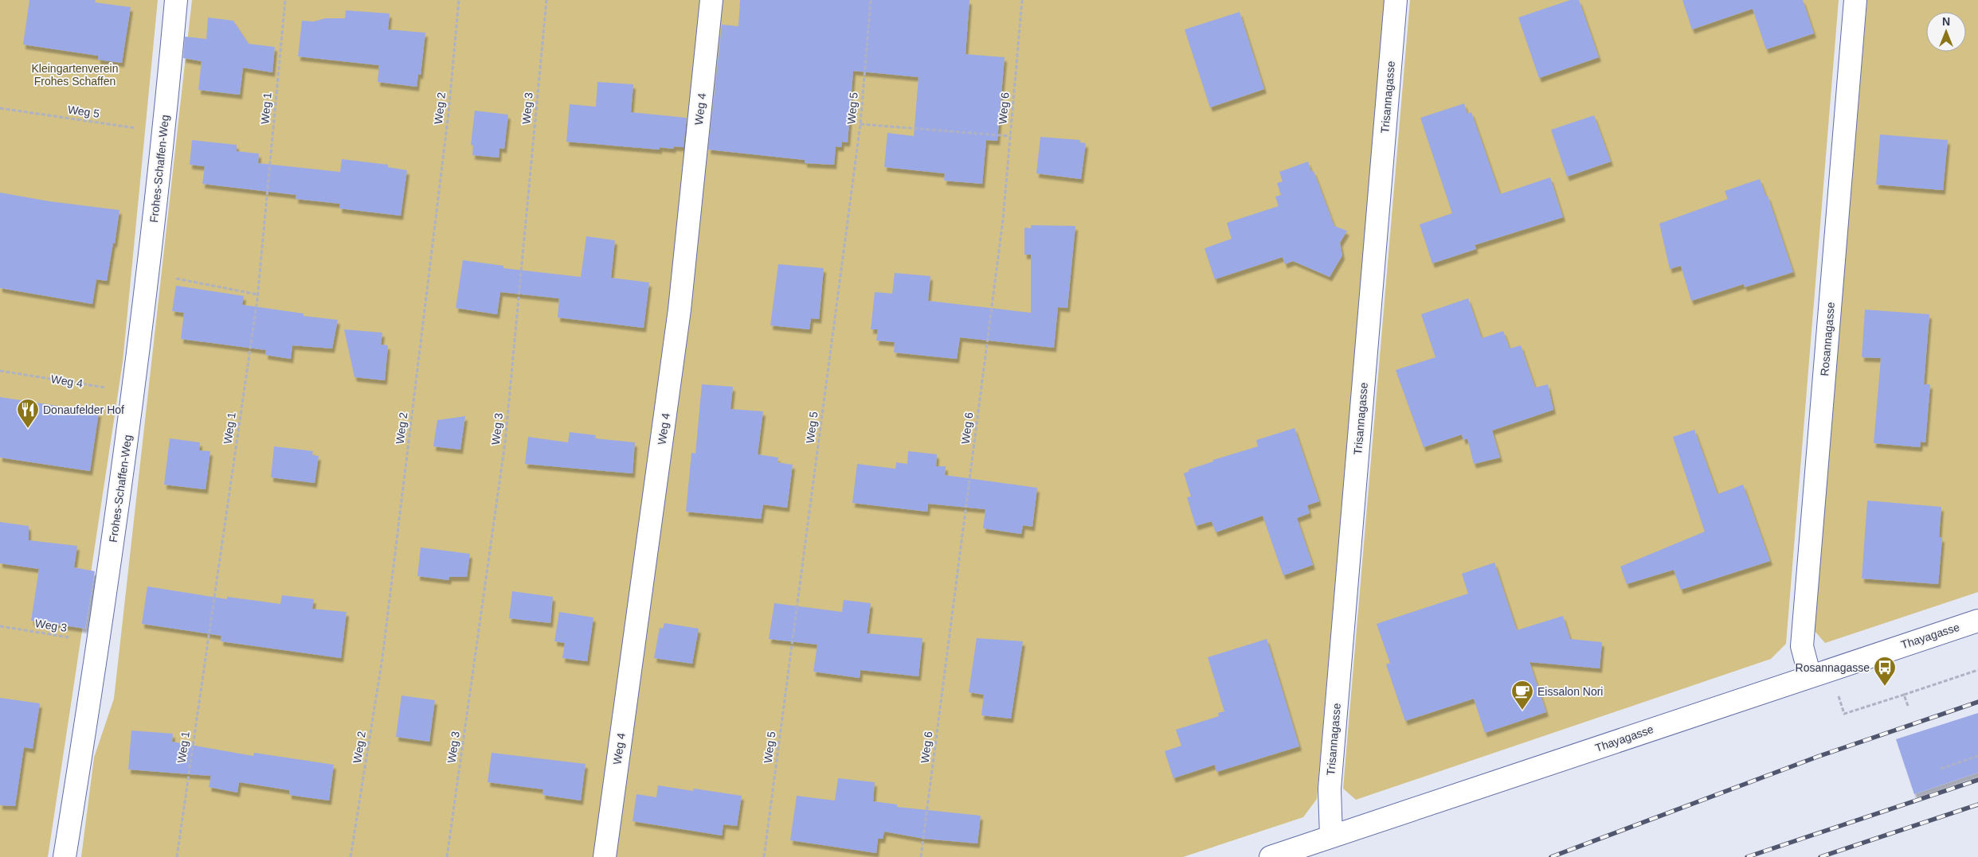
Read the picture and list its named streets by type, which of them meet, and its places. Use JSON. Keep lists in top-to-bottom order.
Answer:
{
  "streets": {
    "street": [
      "Trisannagasse",
      "Weg 4",
      "Frohes-Schaffen-Weg",
      "Rosannagasse",
      "Thayagasse"
    ],
    "path": [
      "Weg 1",
      "Weg 2",
      "Weg 3",
      "Weg 5",
      "Weg 6"
    ]
  },
  "crossings": [
    ["Trisannagasse", "Thayagasse"],
    ["Weg 3", "Frohes-Schaffen-Weg"],
    ["Weg 5", "Frohes-Schaffen-Weg"],
    ["Weg 4", "Frohes-Schaffen-Weg"],
    ["Rosannagasse", "Thayagasse"]
  ],
  "parks": ["Kleingartenverein Frohes Schaffen"],
  "places": {
    "restaurant": ["Donaufelder Hof"],
    "bus stop": ["Rosannagasse"],
    "cafe": ["Eissalon Nori"]
  },
  "north": "top"
}
